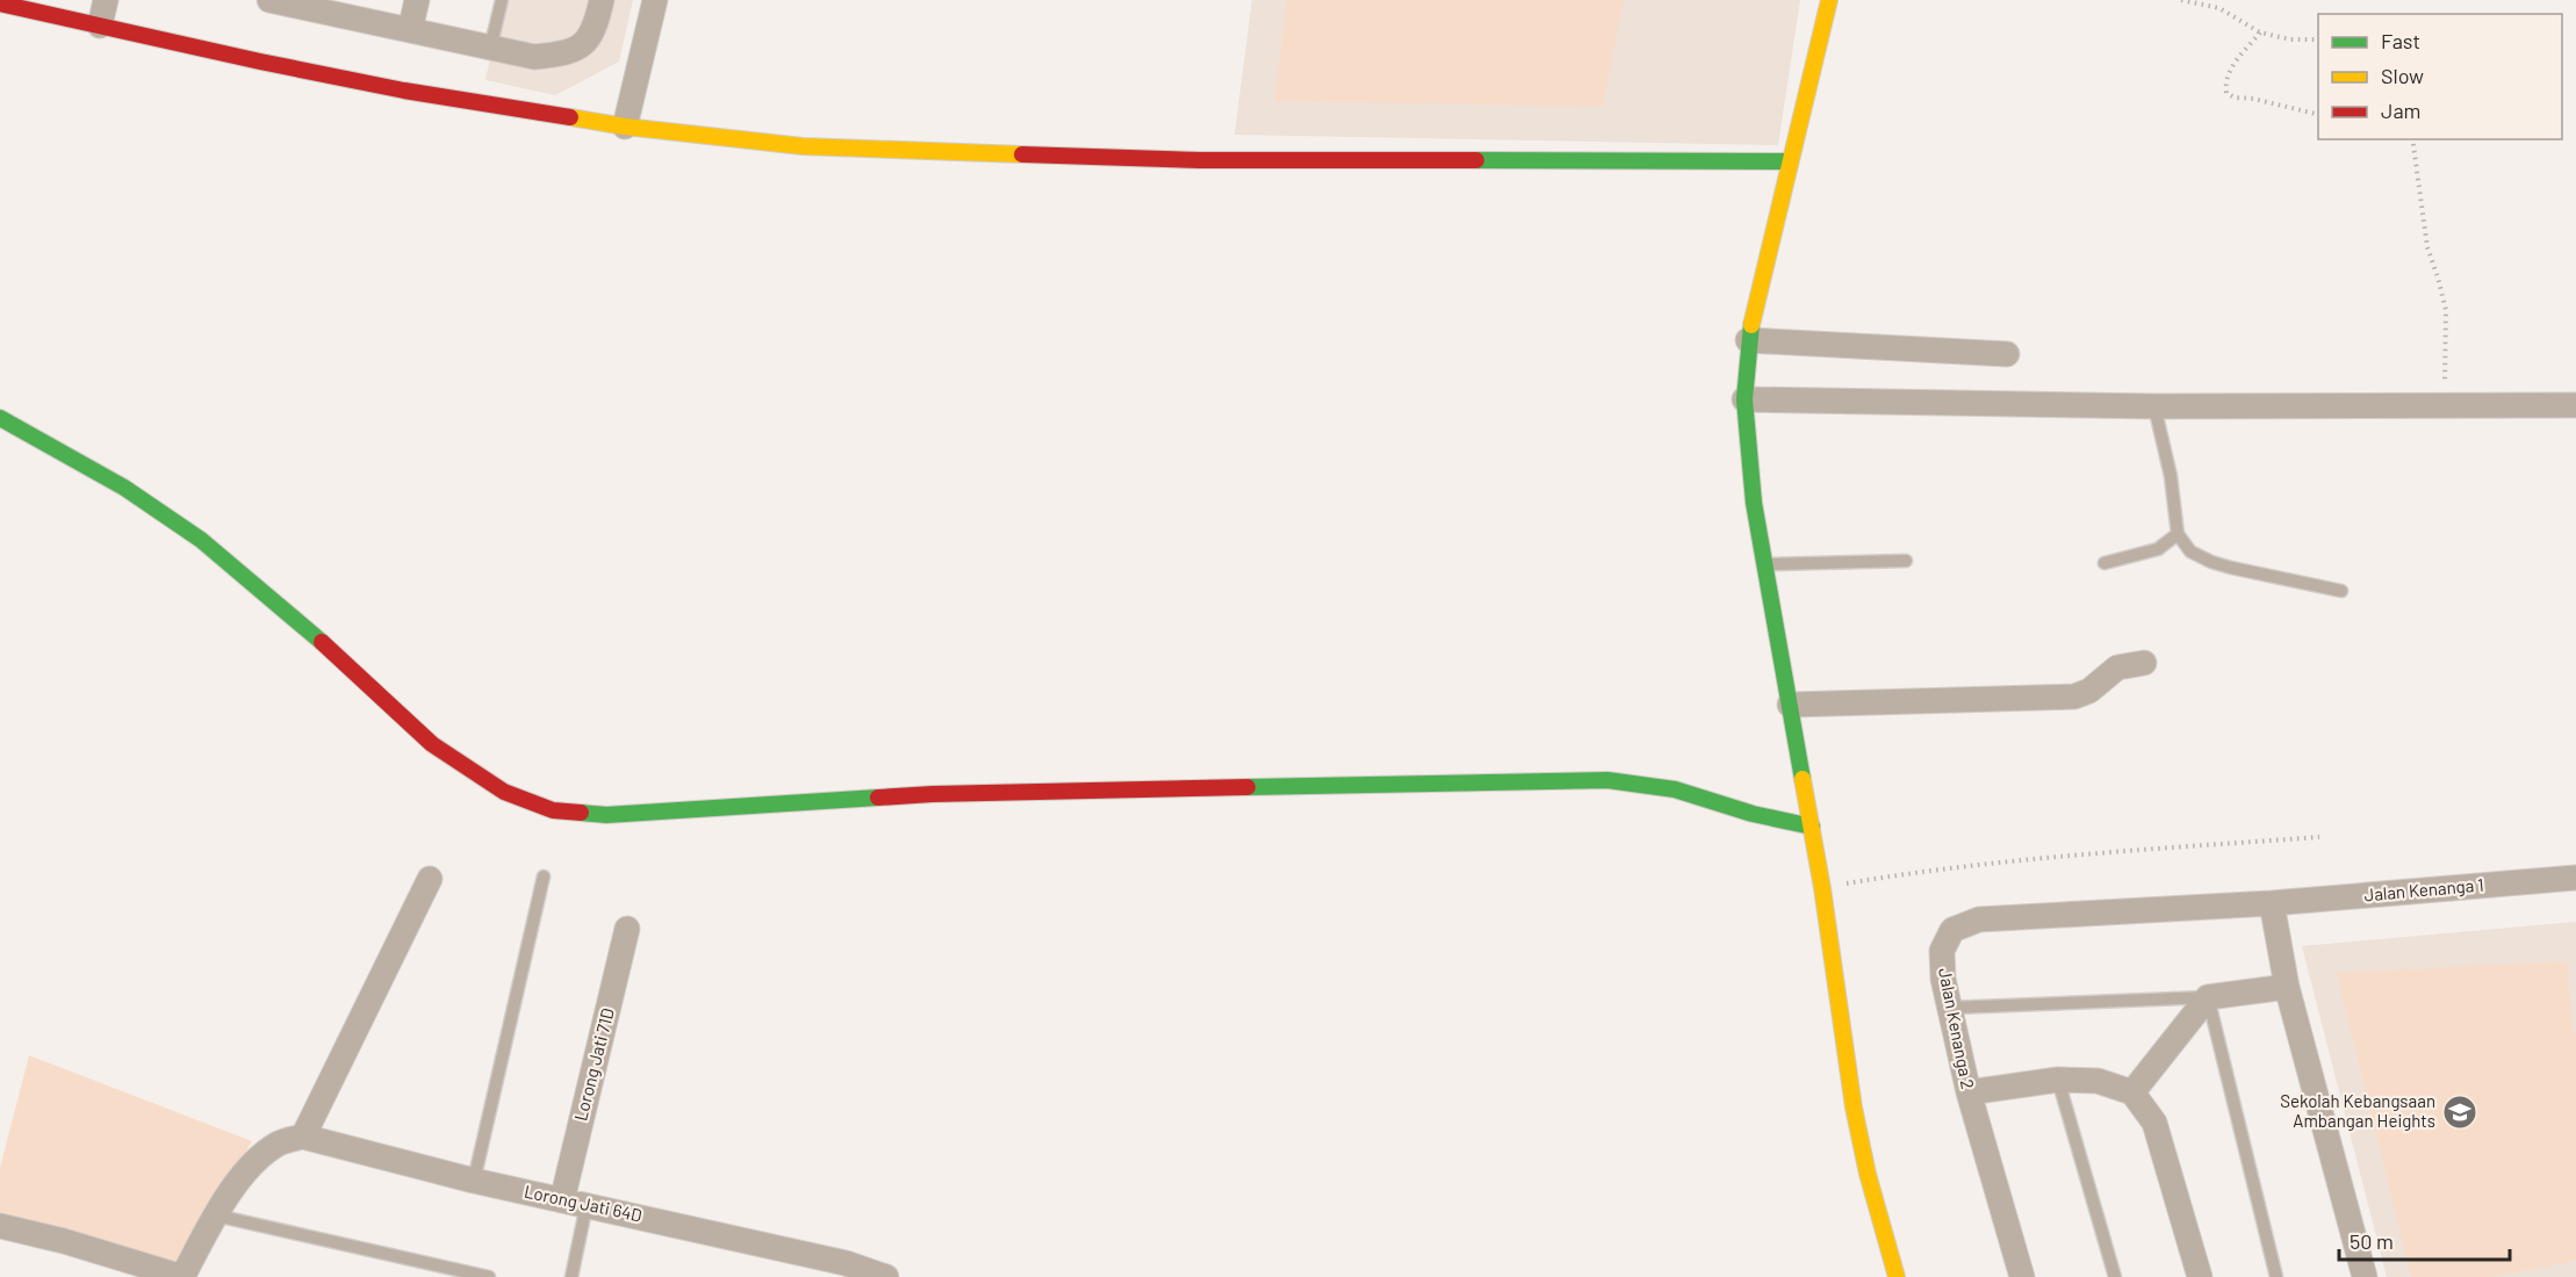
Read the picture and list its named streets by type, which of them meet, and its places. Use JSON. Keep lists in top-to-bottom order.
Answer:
{
  "streets": {
    "street": [
      "Jalan Kenanga 1",
      "Jalan Kenanga 2",
      "Lorong Jati 71D",
      "Lorong Jati 64D"
    ]
  },
  "crossings": [
    ["Jalan Kenanga 1", "Jalan Kenanga 2"],
    ["Lorong Jati 71D", "Lorong Jati 64D"]
  ],
  "places": {
    "school or university": ["Sekolah Kebangsaan Ambangan Heights"]
  },
  "legend": ["Fast", "Slow", "Jam"],
  "scale_bar": "50 m"
}
